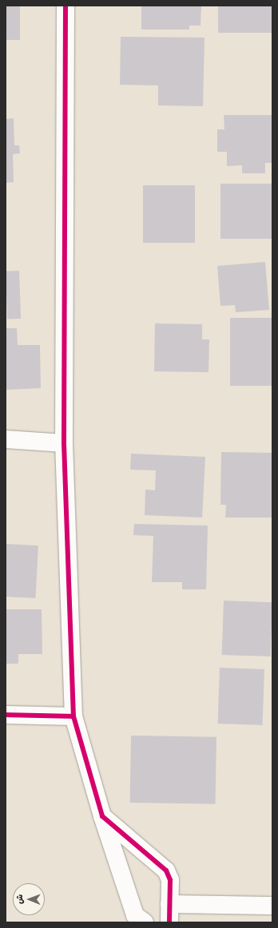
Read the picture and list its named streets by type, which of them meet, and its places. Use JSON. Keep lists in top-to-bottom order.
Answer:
{
  "north": "left"
}
